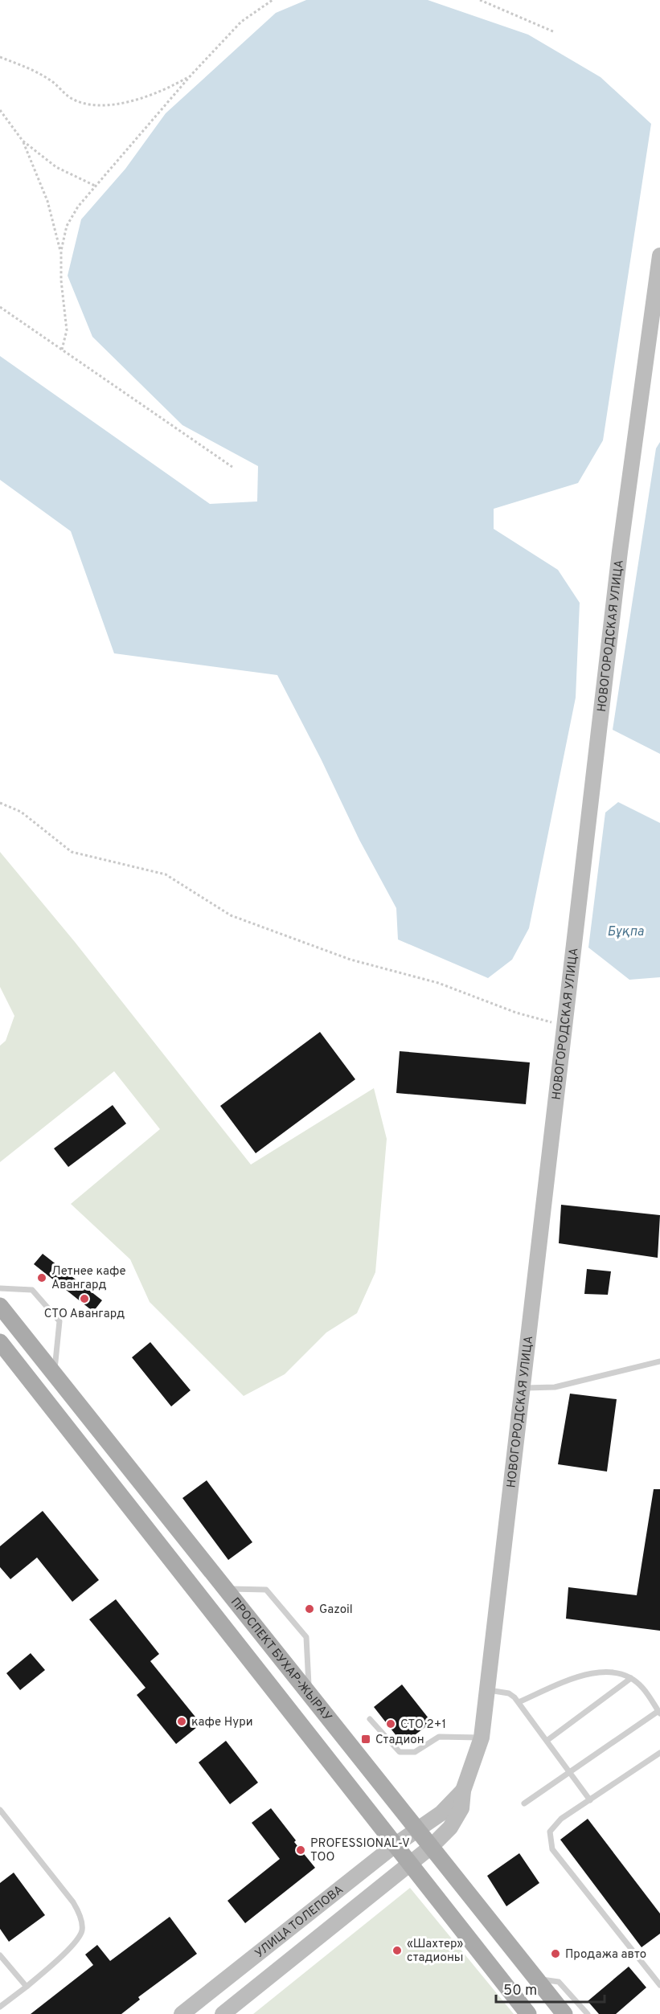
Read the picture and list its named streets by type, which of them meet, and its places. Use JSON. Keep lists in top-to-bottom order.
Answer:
{
  "streets": {
    "main road": ["ПРОСПЕКТ БУХАР-ЖЫРАУ"],
    "street": ["НОВОГОРОДСКАЯ УЛИЦА", "УЛИЦА ТОЛЕПОВА"]
  },
  "crossings": [
    ["НОВОГОРОДСКАЯ УЛИЦА", "ПРОСПЕКТ БУХАР-ЖЫРАУ"],
    ["НОВОГОРОДСКАЯ УЛИЦА", "УЛИЦА ТОЛЕПОВА"],
    ["ПРОСПЕКТ БУХАР-ЖЫРАУ", "УЛИЦА ТОЛЕПОВА"]
  ],
  "water": ["Бұқпа"],
  "places": {
    "other": [
      "Летнее кафе Авангард",
      "СТО Авангард",
      "Gazoil",
      "кафе Нури",
      "СТО 2+1",
      "PROFESSIONAL-V ТОО",
      "«Шахтер» стадионы",
      "Продажа авто"
    ],
    "transit": ["Стадион"]
  },
  "scale_bar": "50 m"
}
